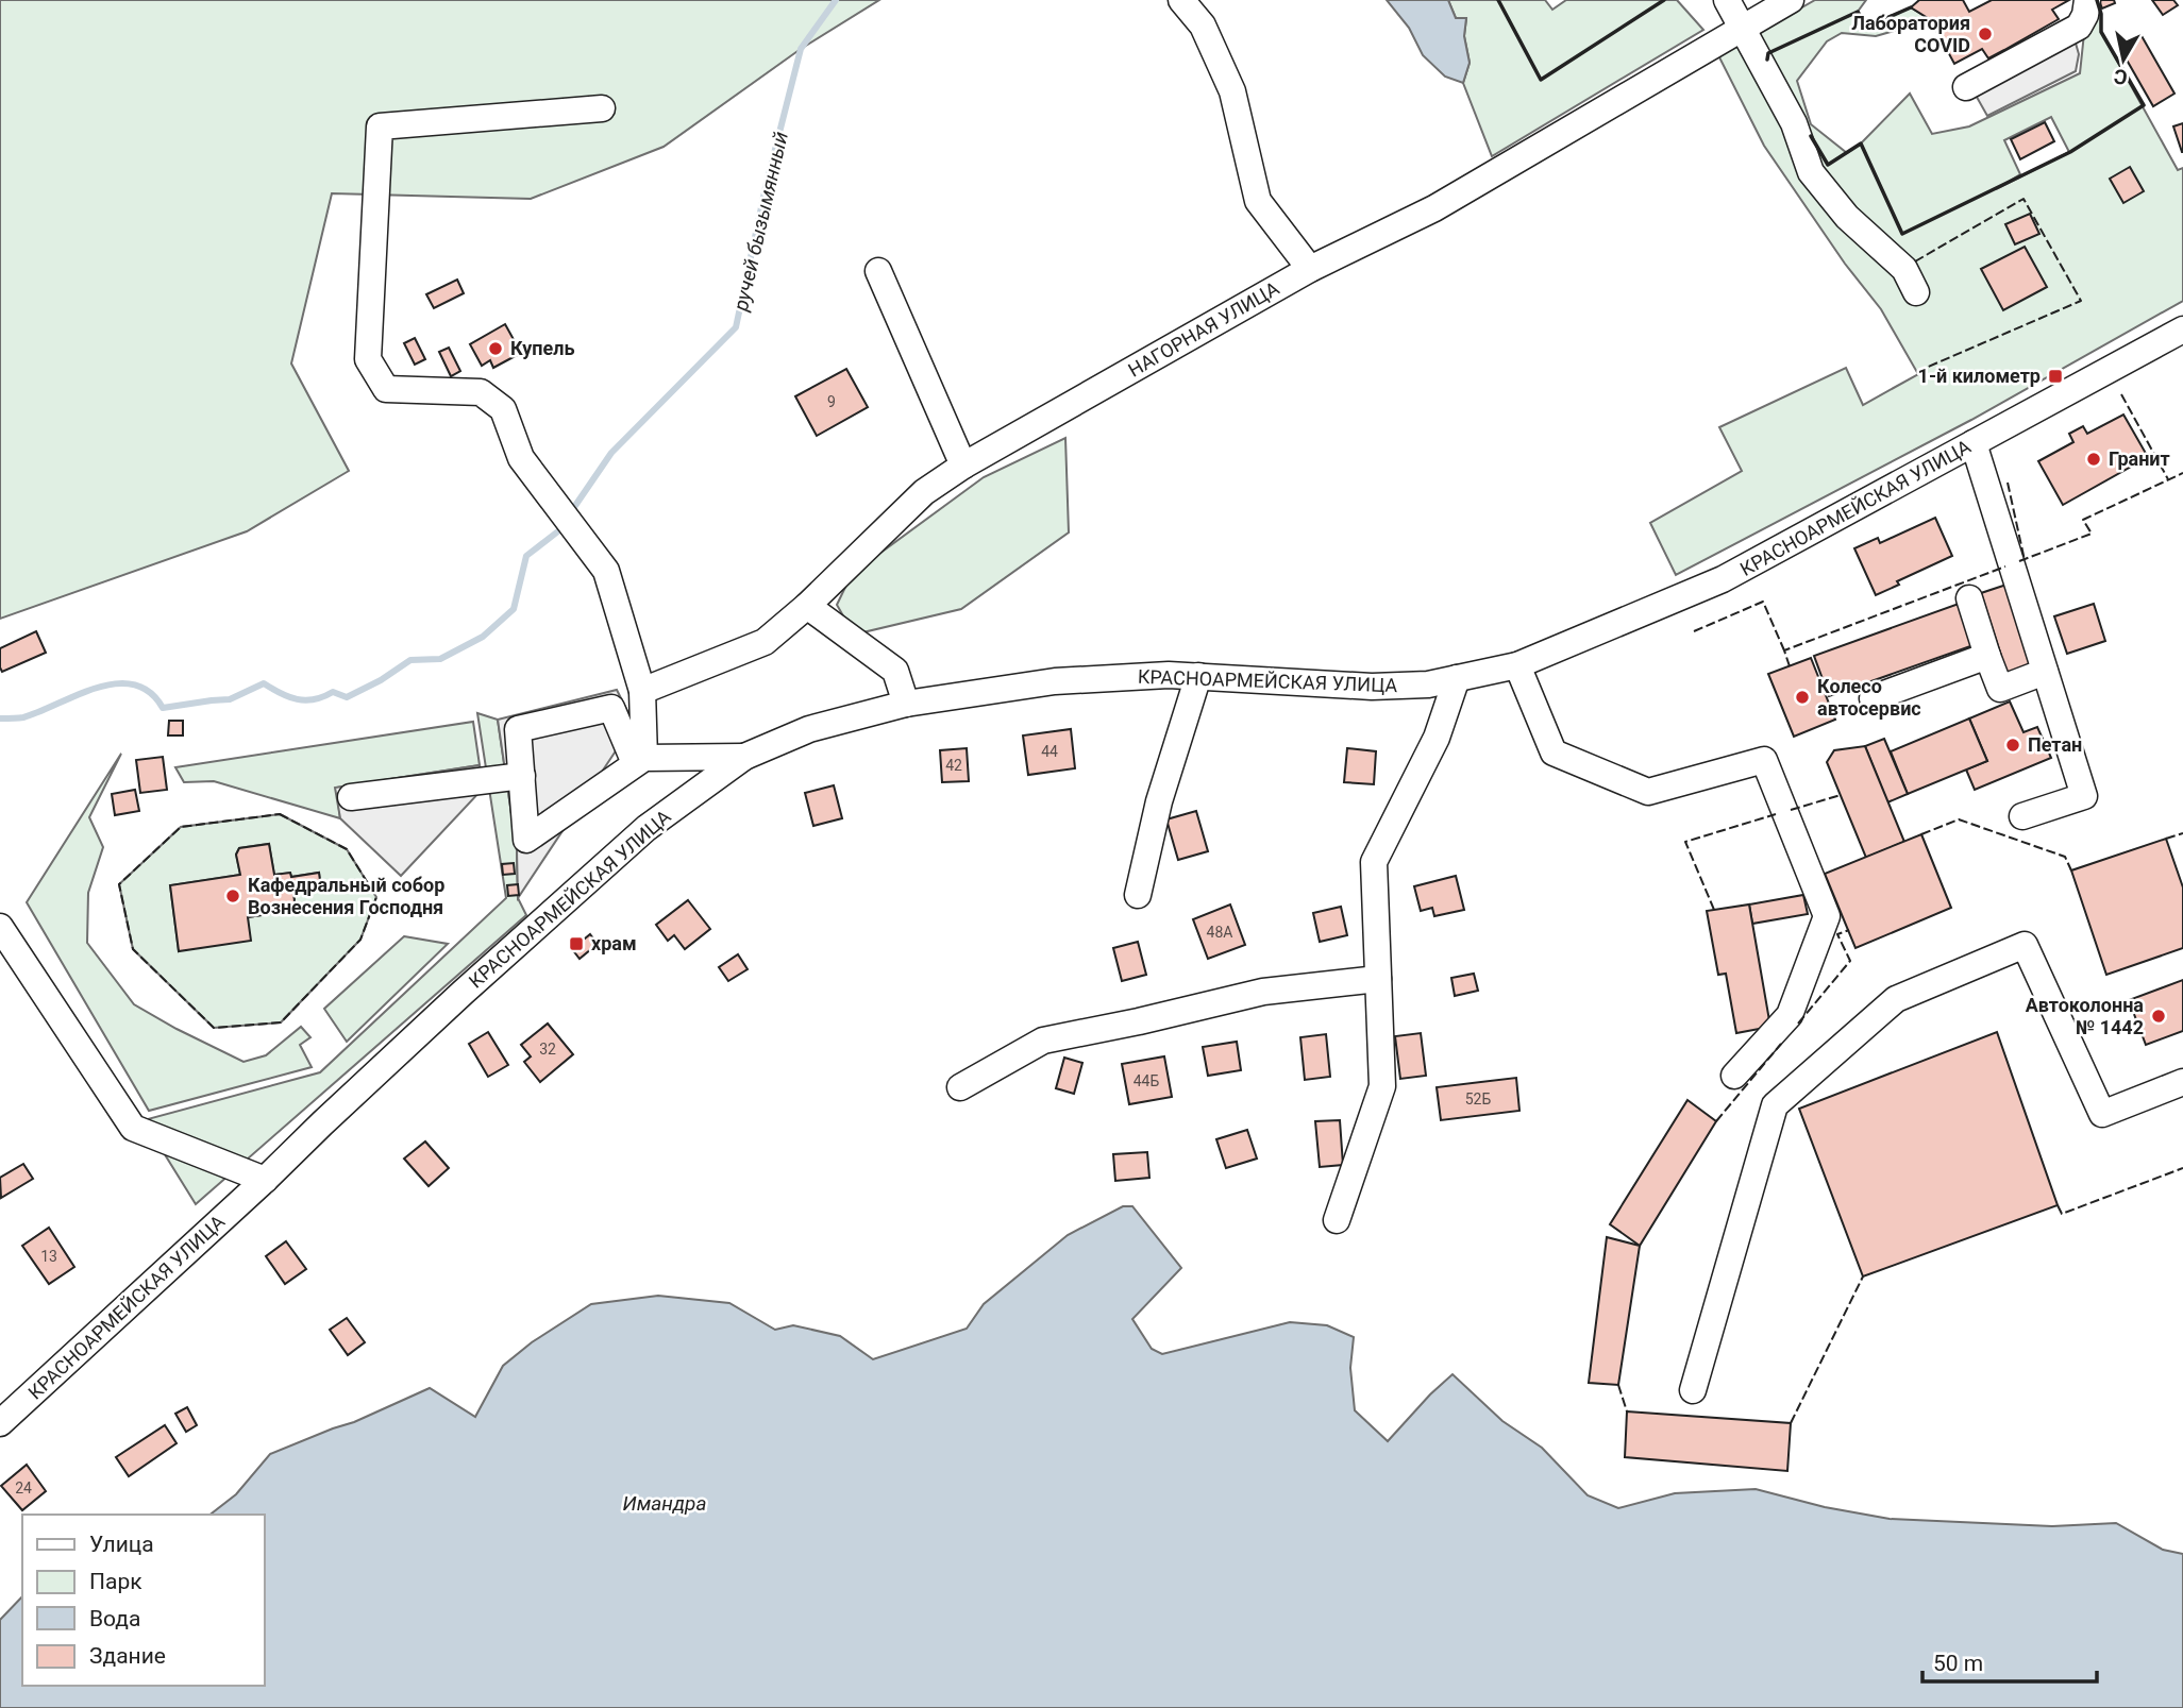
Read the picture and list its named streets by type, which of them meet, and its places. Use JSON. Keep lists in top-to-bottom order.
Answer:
{
  "streets": {
    "street": ["НАГОРНАЯ УЛИЦА", "КРАСНОАРМЕЙСКАЯ УЛИЦА"]
  },
  "water": ["ручей бызымянный", "Имандра"],
  "places": {
    "other": [
      "Лаборатория COVID",
      "Купель",
      "Гранит",
      "Колесо автосервис",
      "Петан",
      "Кафедральный собор Вознесения Господня",
      "Автоколонна № 1442"
    ],
    "transit": ["1-й километр", "храм"]
  },
  "house_numbers": [
    "9",
    "44",
    "42",
    "48А",
    "32",
    "44Б",
    "52Б",
    "13",
    "24"
  ],
  "legend": [
    "Улица",
    "Парк",
    "Вода",
    "Здание"
  ],
  "scale_bar": "50 m",
  "north": "bottom"
}
